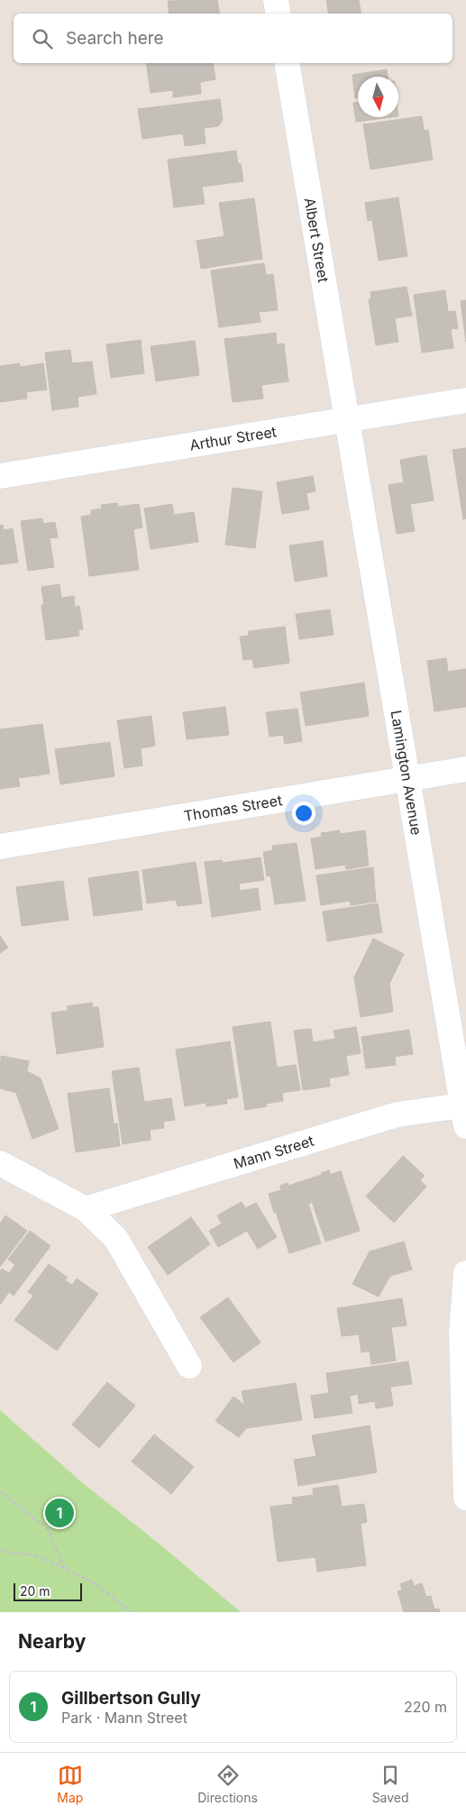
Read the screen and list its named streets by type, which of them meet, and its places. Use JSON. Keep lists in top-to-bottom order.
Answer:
{
  "streets": {
    "street": [
      "Albert Street",
      "Arthur Street",
      "Lamington Avenue",
      "Thomas Street",
      "Mann Street"
    ]
  },
  "crossings": [
    ["Albert Street", "Arthur Street"],
    ["Albert Street", "Lamington Avenue"],
    ["Arthur Street", "Lamington Avenue"],
    ["Lamington Avenue", "Thomas Street"],
    ["Lamington Avenue", "Mann Street"]
  ],
  "scale_bar": "20 m",
  "north": "bottom",
  "page": {
    "search": "Search here",
    "pins": "1",
    "scale": "20 m",
    "heading": "Nearby",
    "list": [
      {
        "mark": "1",
        "name": "Gillbertson Gully",
        "note": "Park · Mann Street",
        "value": "220 m"
      }
    ],
    "nav": ["Map", "Directions", "Saved"]
  }
}
